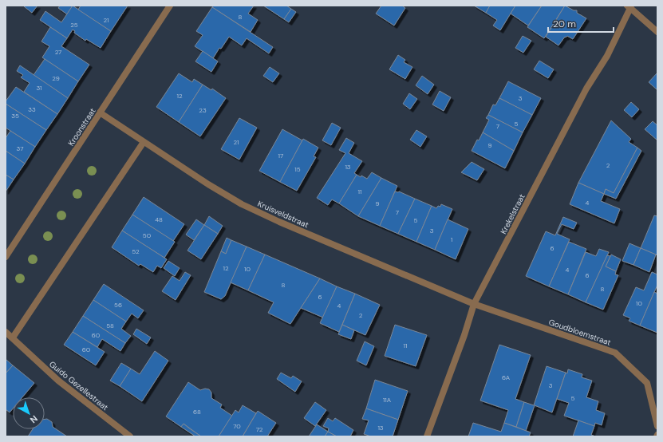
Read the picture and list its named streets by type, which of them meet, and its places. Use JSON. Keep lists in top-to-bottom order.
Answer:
{
  "streets": {
    "street": [
      "Kroonstraat",
      "Kruisveldstraat",
      "Krekelstraat",
      "Goudbloemstraat",
      "Guido Gezellestraat"
    ]
  },
  "crossings": [
    ["Kroonstraat", "Kruisveldstraat"],
    ["Kruisveldstraat", "Krekelstraat"],
    ["Kruisveldstraat", "Goudbloemstraat"],
    ["Krekelstraat", "Goudbloemstraat"]
  ],
  "house_numbers": [
    "8",
    "21",
    "25",
    "27",
    "29",
    "31",
    "12",
    "3",
    "33",
    "23",
    "35",
    "5",
    "7",
    "21",
    "9",
    "37",
    "17",
    "2",
    "13",
    "15",
    "11",
    "4",
    "9",
    "7",
    "48",
    "5",
    "3",
    "50",
    "1",
    "6",
    "52",
    "12",
    "10",
    "4",
    "6",
    "8",
    "8",
    "6",
    "10",
    "56",
    "4",
    "2",
    "58",
    "60",
    "11",
    "60",
    "6A",
    "3",
    "5",
    "11A",
    "68",
    "70",
    "13",
    "72"
  ],
  "scale_bar": "20 m",
  "north": "bottom right"
}
